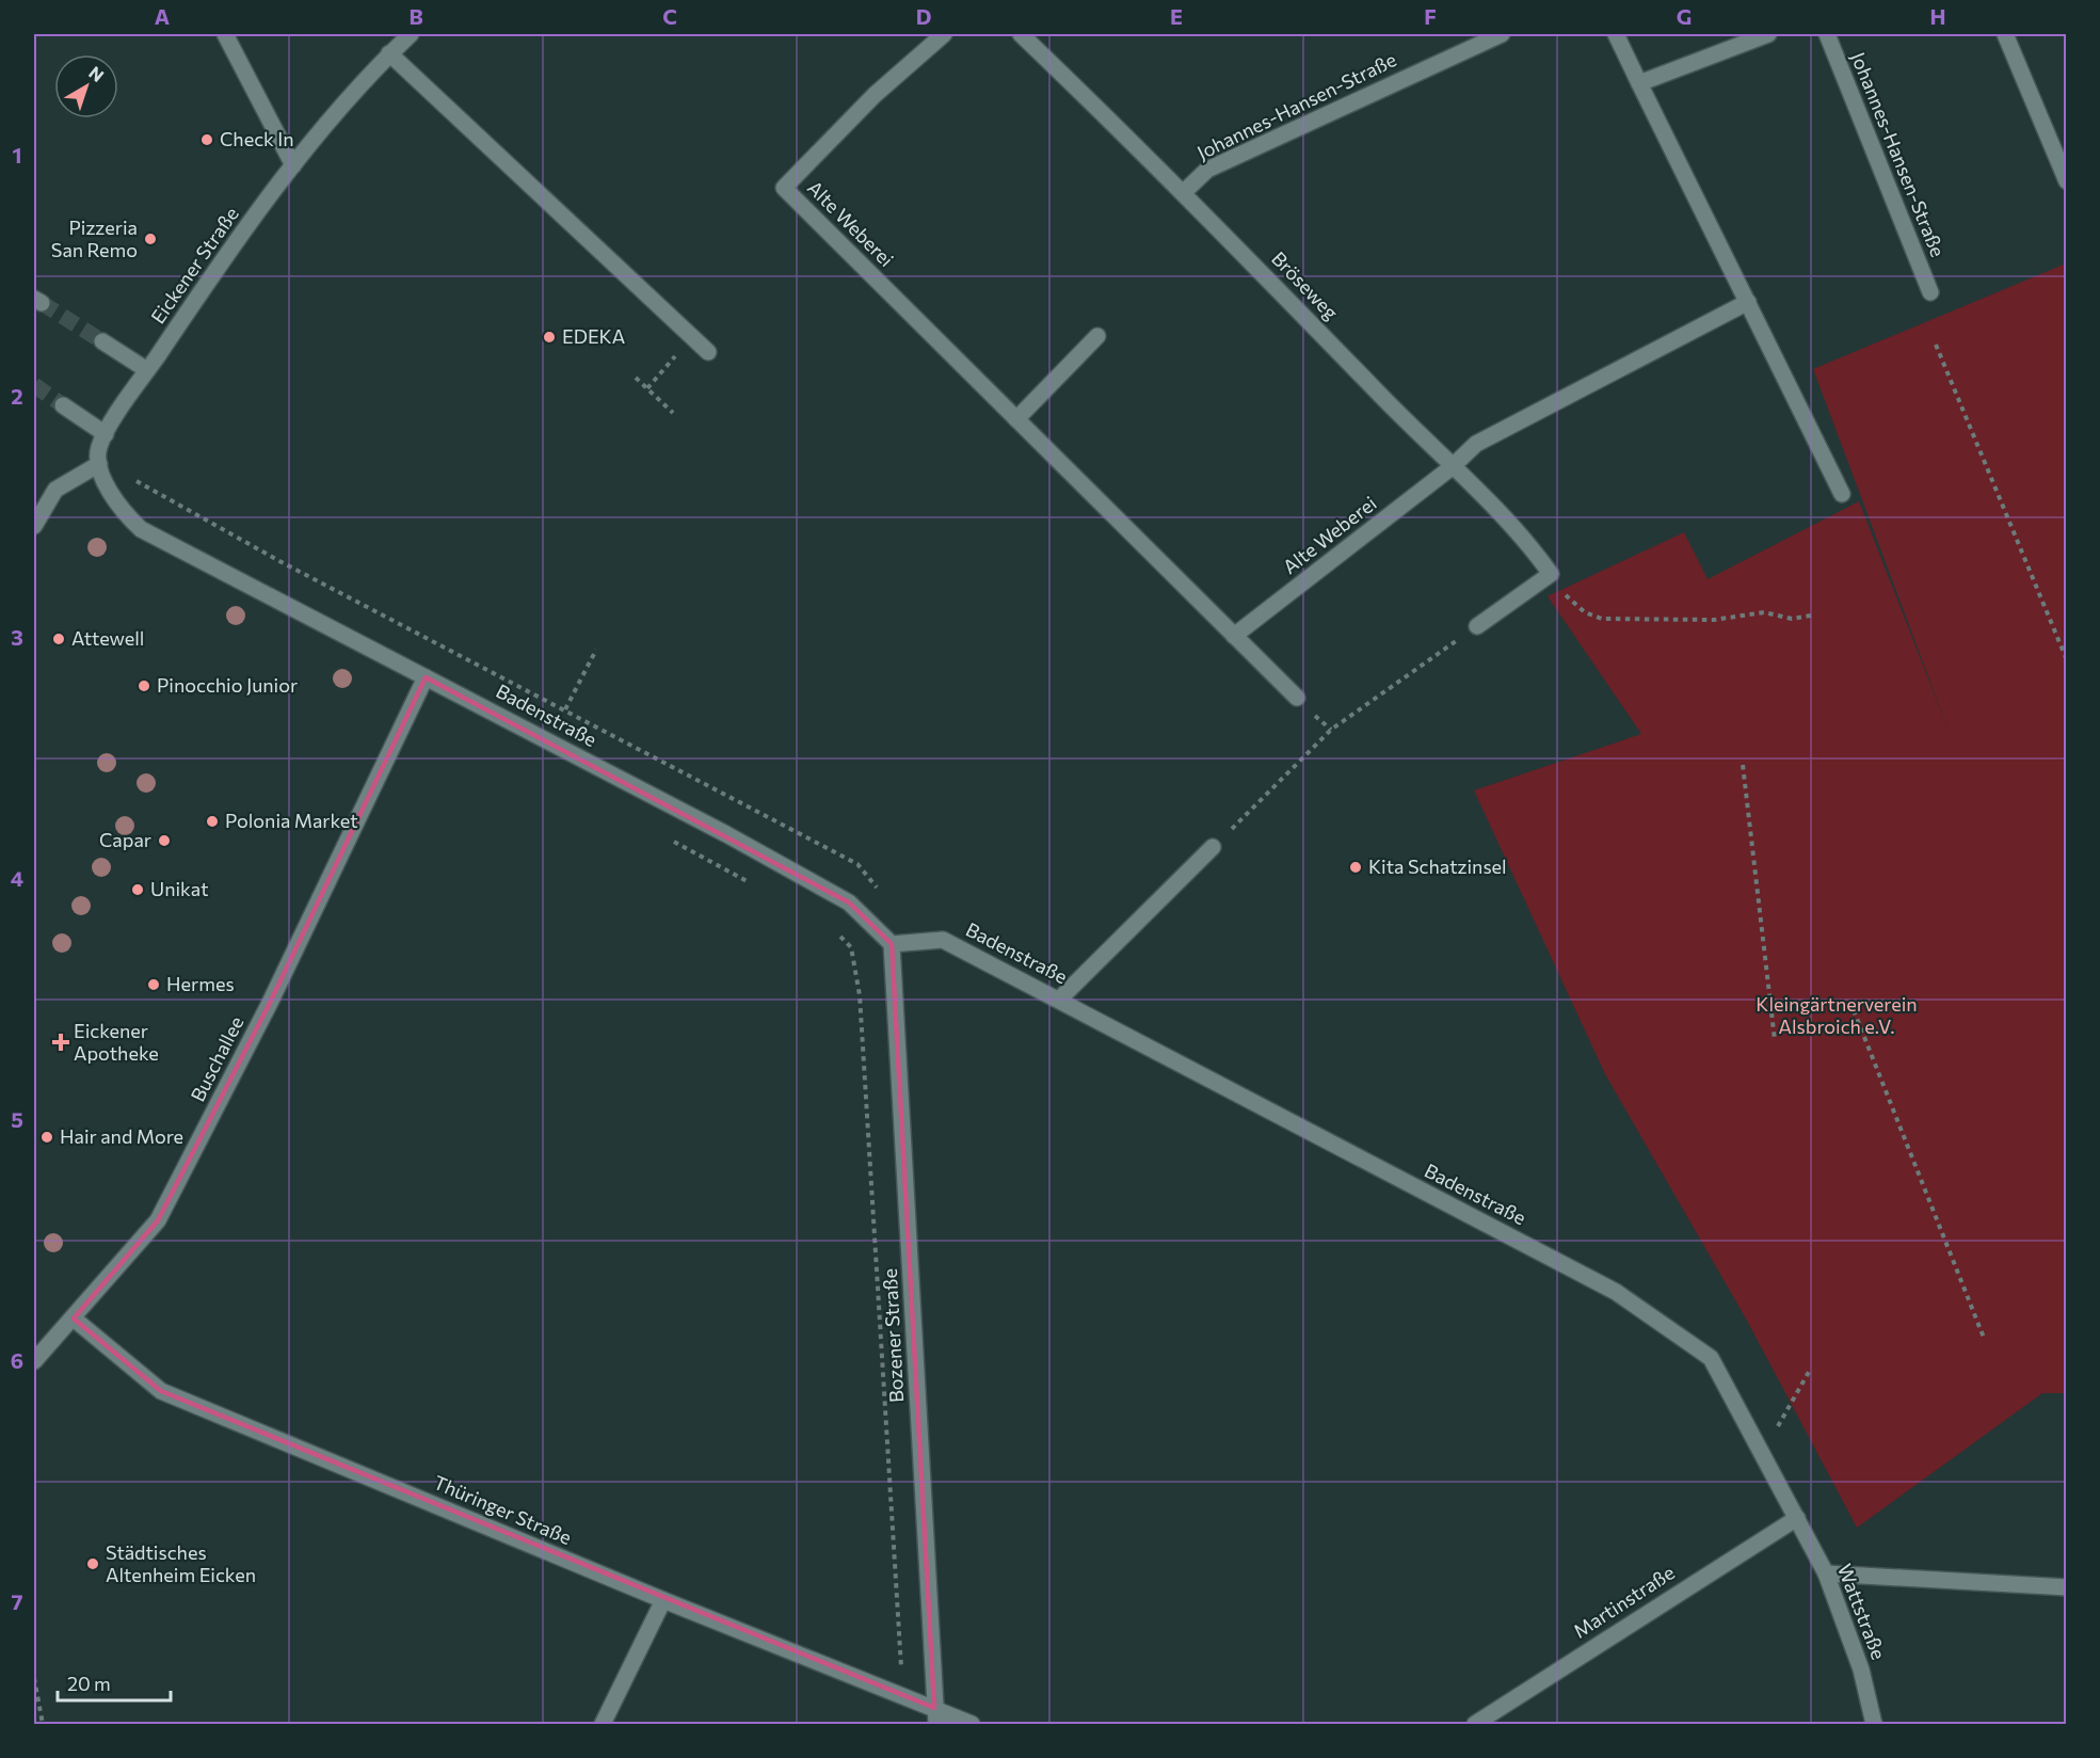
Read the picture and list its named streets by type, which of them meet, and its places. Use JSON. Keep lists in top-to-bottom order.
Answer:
{
  "streets": {
    "street": [
      "Johannes-Hansen-Straße",
      "Alte Weberei",
      "Eickener Straße",
      "Bröseweg",
      "Badenstraße",
      "Buschallee",
      "Bozener Straße",
      "Thüringer Straße",
      "Martinstraße",
      "Wattstraße"
    ]
  },
  "crossings": [
    ["Johannes-Hansen-Straße", "Bröseweg"],
    ["Alte Weberei", "Bröseweg"],
    ["Eickener Straße", "Badenstraße"],
    ["Badenstraße", "Buschallee"],
    ["Badenstraße", "Bozener Straße"],
    ["Badenstraße", "Martinstraße"],
    ["Badenstraße", "Wattstraße"],
    ["Buschallee", "Thüringer Straße"],
    ["Bozener Straße", "Thüringer Straße"],
    ["Martinstraße", "Wattstraße"]
  ],
  "parks": ["Kleingärtnerverein Alsbroich e.V."],
  "places": {
    "other": [
      "Check In",
      "Pizzeria San Remo",
      "EDEKA",
      "Attewell",
      "Pinocchio Junior",
      "Polonia Market",
      "Capar",
      "Kita Schatzinsel",
      "Unikat",
      "Hermes",
      "Hair and More",
      "Städtisches Altenheim Eicken"
    ],
    "health": ["Eickener Apotheke"]
  },
  "scale_bar": "20 m",
  "north": "top right",
  "grid": {
    "columns": [
      "A",
      "B",
      "C",
      "D",
      "E",
      "F",
      "G",
      "H"
    ],
    "rows": [
      "1",
      "2",
      "3",
      "4",
      "5",
      "6",
      "7"
    ]
  }
}
